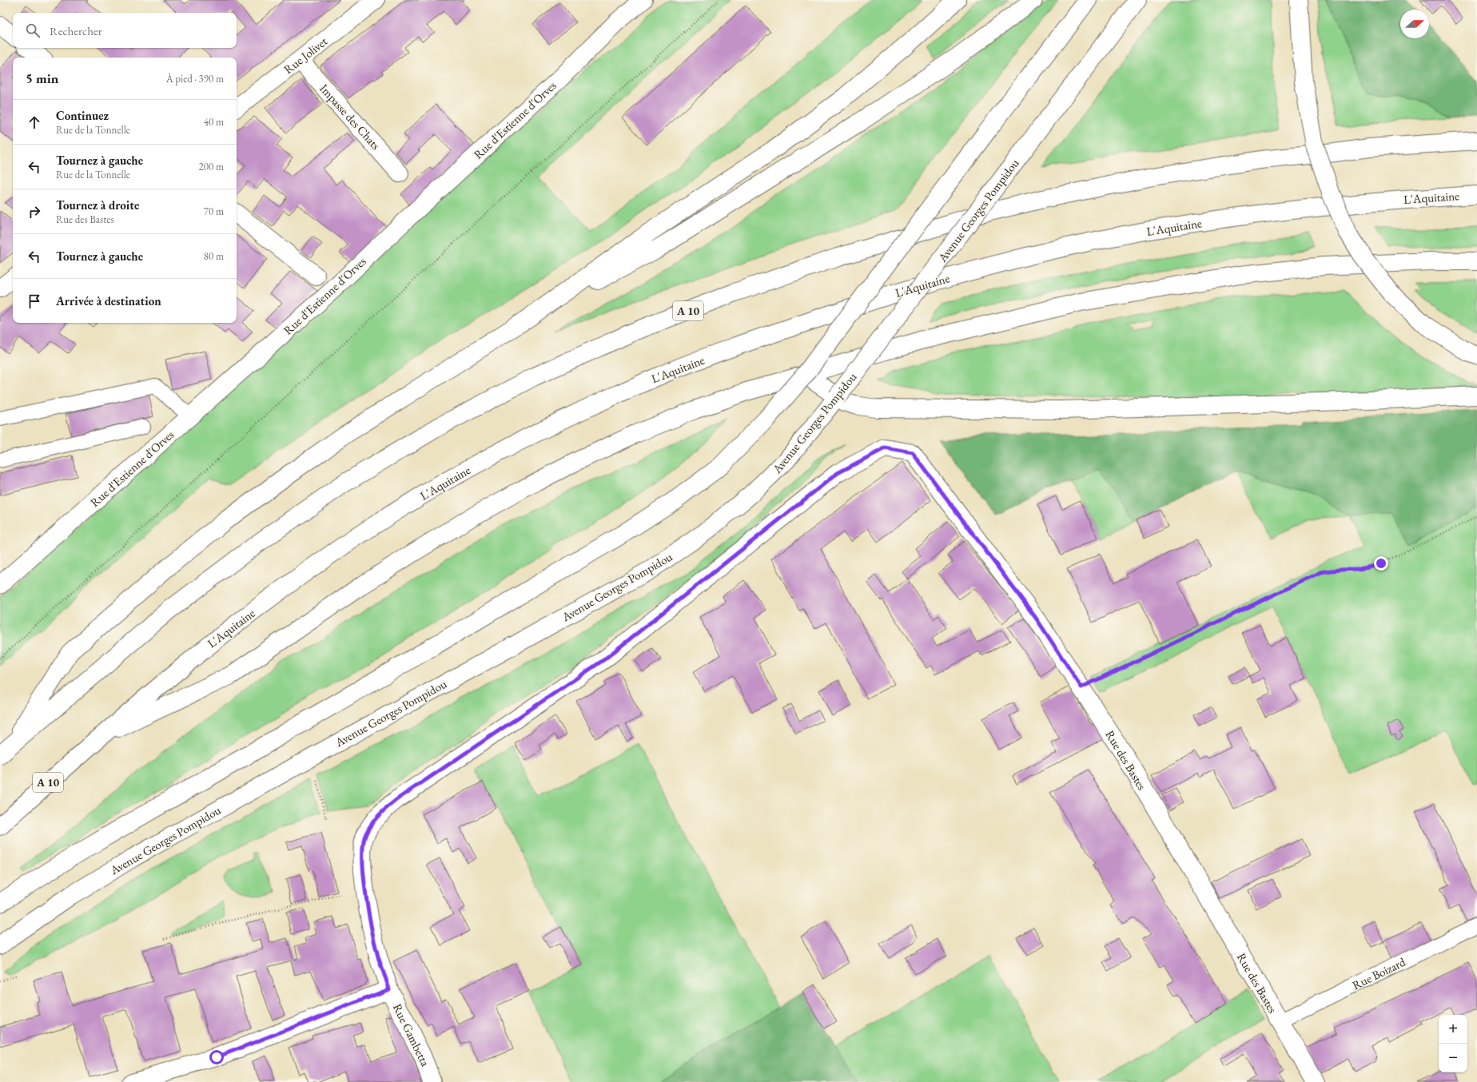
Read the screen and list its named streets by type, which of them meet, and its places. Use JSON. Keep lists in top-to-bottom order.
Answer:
{
  "streets": {
    "main road": [
      "Rue Jolivet",
      "Impasse des Chats",
      "Rue d'Estienne d'Orves",
      "L'Aquitaine",
      "Avenue Georges Pompidou",
      "A 10",
      "Rue des Bastes",
      "Rue Gambetta"
    ],
    "lane": ["Rue Boizard"]
  },
  "crossings": [
    ["Rue Jolivet", "Impasse des Chats"],
    ["Rue des Bastes", "Rue Boizard"],
    ["Rue des Bastes", "Rue Gambetta"]
  ],
  "north": "right",
  "page": {
    "search": "Rechercher",
    "heading": ["5 min", "À pied · 390 m"],
    "list": [
      ["Continuez", "Rue de la Tonnelle", "40 m"],
      ["Tournez à gauche", "Rue de la Tonnelle", "200 m"],
      ["Tournez à droite", "Rue des Bastes", "70 m"],
      ["Tournez à gauche", "80 m"],
      "Arrivée à destination"
    ],
    "map_buttons": ["+", "−"]
  }
}
